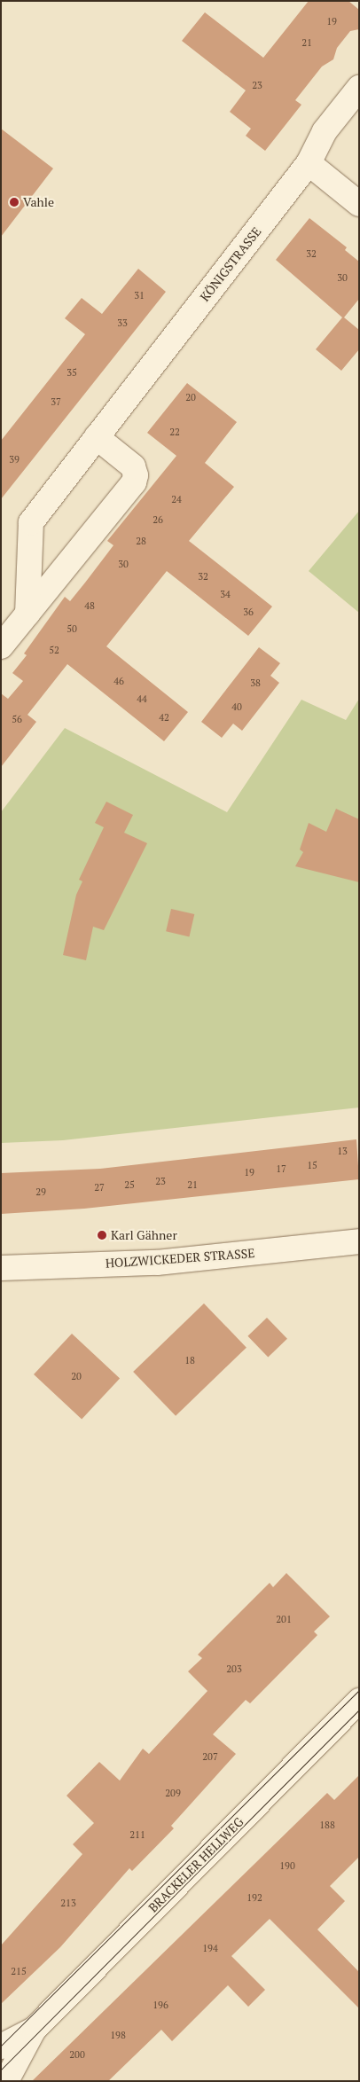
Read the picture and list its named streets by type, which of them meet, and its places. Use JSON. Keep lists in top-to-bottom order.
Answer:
{
  "streets": {
    "street": ["KÖNIGSTRASSE", "HOLZWICKEDER STRASSE", "BRACKELER HELLWEG"]
  },
  "places": ["Vahle", "Karl Gähner"],
  "house_numbers": [
    "19",
    "21",
    "23",
    "32",
    "30",
    "31",
    "33",
    "35",
    "20",
    "37",
    "22",
    "39",
    "24",
    "26",
    "28",
    "30",
    "32",
    "34",
    "48",
    "36",
    "50",
    "52",
    "46",
    "38",
    "44",
    "40",
    "42",
    "56",
    "13",
    "15",
    "17",
    "19",
    "23",
    "25",
    "21",
    "27",
    "29",
    "18",
    "20",
    "201",
    "203",
    "207",
    "209",
    "188",
    "211",
    "190",
    "192",
    "213",
    "194",
    "215",
    "196",
    "198",
    "200"
  ]
}
